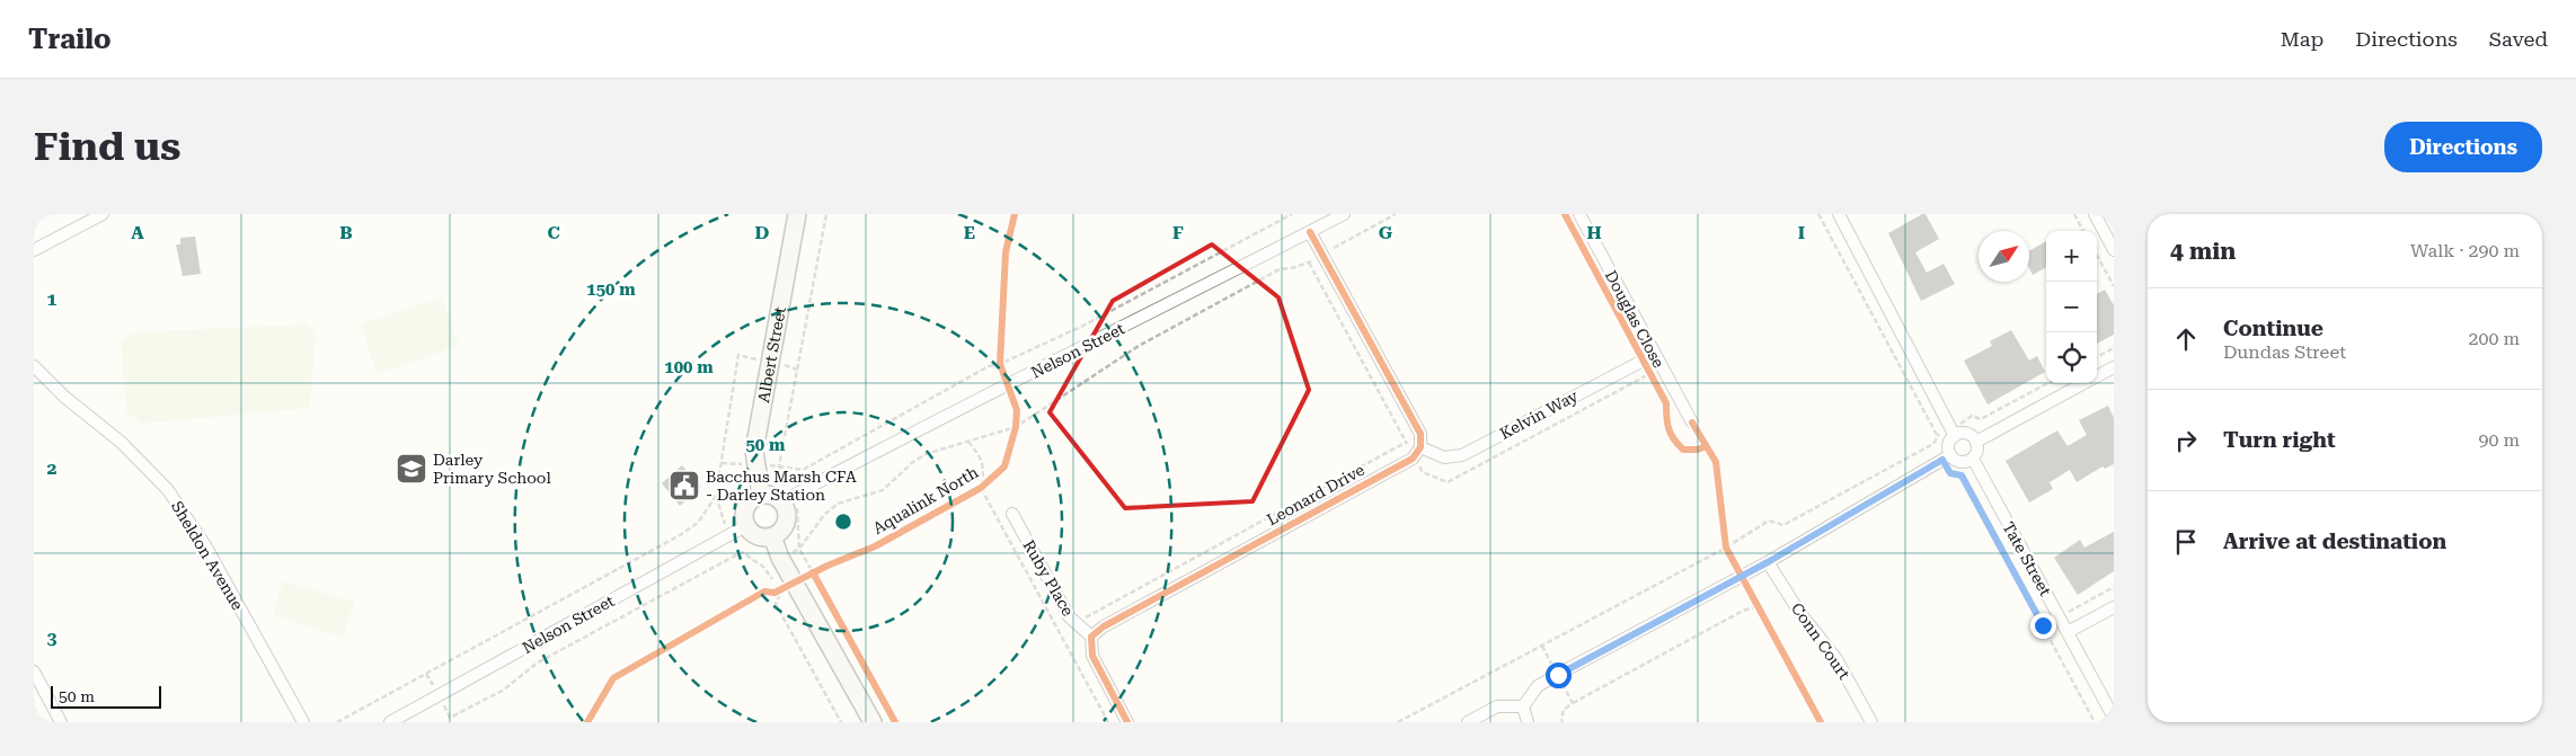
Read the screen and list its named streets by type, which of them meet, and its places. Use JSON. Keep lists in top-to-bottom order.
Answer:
{
  "streets": {
    "street": [
      "Douglas Close",
      "Nelson Street",
      "Albert Street",
      "Kelvin Way",
      "Leonard Drive",
      "Sheldon Avenue",
      "Tate Street",
      "Ruby Place",
      "Conn Court"
    ],
    "cycle path": ["Aqualink North"]
  },
  "crossings": [
    ["Douglas Close", "Kelvin Way"],
    ["Nelson Street", "Albert Street"],
    ["Kelvin Way", "Leonard Drive"],
    ["Leonard Drive", "Ruby Place"]
  ],
  "places": {
    "school or university": ["Darley Primary School"],
    "public building": ["Bacchus Marsh CFA - Darley Station"]
  },
  "scale_bar": "50 m",
  "north": "top right",
  "page": {
    "header": "Trailo",
    "nav": ["Map", "Directions", "Saved"],
    "buttons": "Directions",
    "title": "Find us",
    "heading": ["4 min", "Walk · 290 m"],
    "map_buttons": ["+", "−"],
    "list": [
      ["Continue", "Dundas Street", "200 m"],
      ["Turn right", "90 m"],
      "Arrive at destination"
    ],
    "scale": "50 m"
  },
  "grid": {
    "columns": [
      "A",
      "B",
      "C",
      "D",
      "E",
      "F",
      "G",
      "H",
      "I"
    ],
    "rows": ["1", "2", "3"]
  },
  "rings": ["150 m", "100 m", "50 m"]
}
